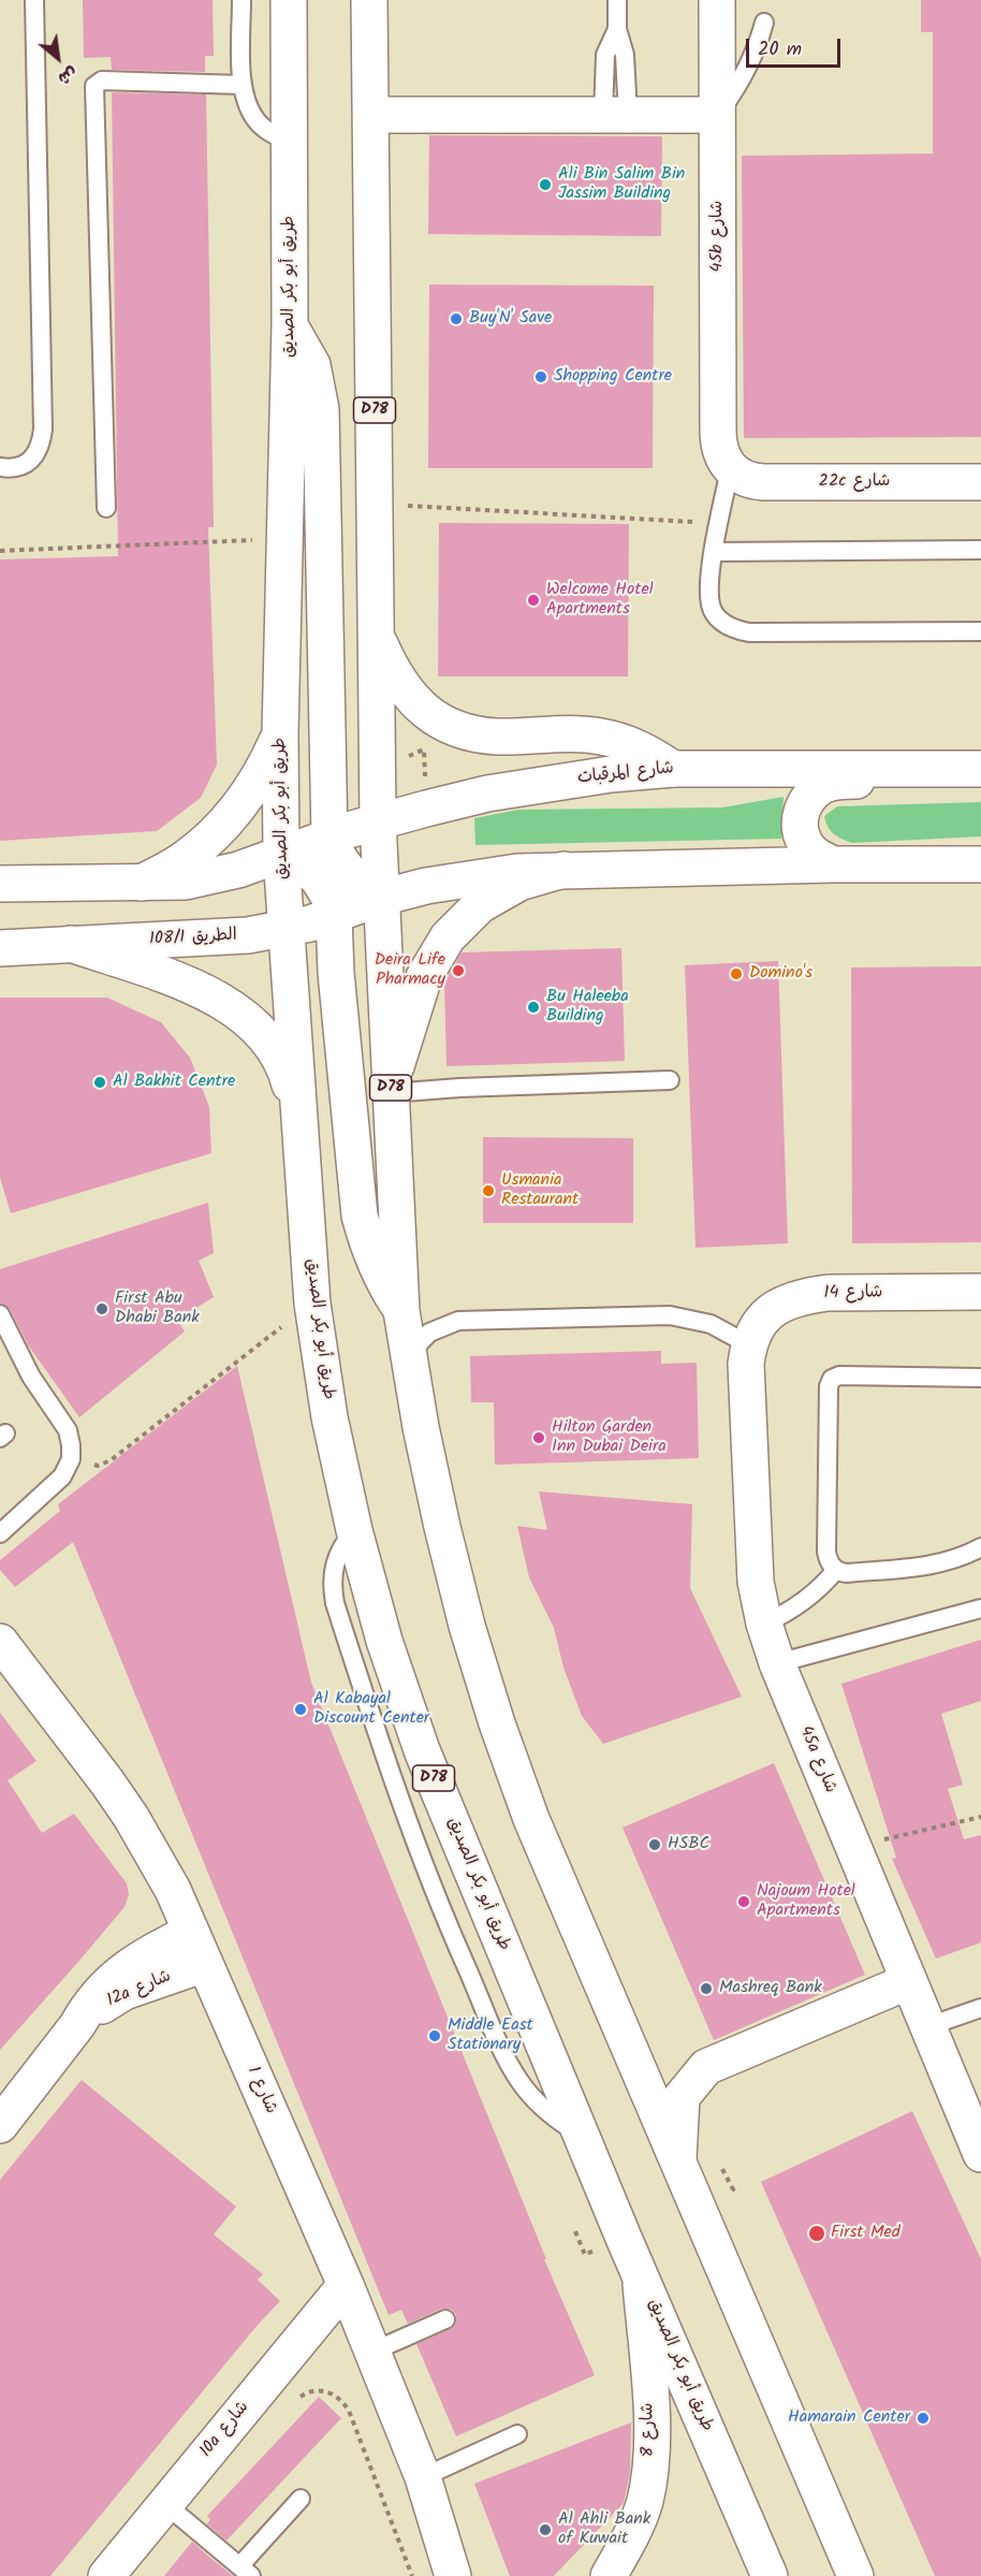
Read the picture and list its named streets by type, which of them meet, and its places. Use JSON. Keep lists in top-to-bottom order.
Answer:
{
  "streets": {
    "main road": [
      "45b شارع",
      "طريق أبو بكر الصديق",
      "D78",
      "22c شارع",
      "شارع المرقبات",
      "108/1 الطريق",
      "شارع 14",
      "45a شارع",
      "12a شارع",
      "شارع 1",
      "10a شارع",
      "شارع 8"
    ]
  },
  "crossings": [
    ["45b شارع", "22c شارع"],
    ["طريق أبو بكر الصديق", "شارع المرقبات"],
    ["طريق أبو بكر الصديق", "108/1 الطريق"],
    ["طريق أبو بكر الصديق", "شارع 8"],
    ["D78", "شارع المرقبات"],
    ["D78", "108/1 الطريق"],
    ["شارع 14", "45a شارع"],
    ["12a شارع", "شارع 1"],
    ["شارع 1", "10a شارع"]
  ],
  "places": [
    "Ali Bin Salim Bin Jassim Building",
    "Buy'N' Save",
    "Shopping Centre",
    "Welcome Hotel Apartments",
    "Deira Life Pharmacy",
    "Domino's",
    "Bu Haleeba Building",
    "Al Bakhit Centre",
    "Usmania Restaurant",
    "First Abu Dhabi Bank",
    "Hilton Garden Inn Dubai Deira",
    "Al Kabayal Discount Center",
    "HSBC",
    "Najoum Hotel Apartments",
    "Mashreq Bank",
    "Middle East Stationary",
    "First Med",
    "Hamarain Center",
    "Al Ahli Bank of Kuwait"
  ],
  "scale_bar": "20 m",
  "north": "bottom right"
}
